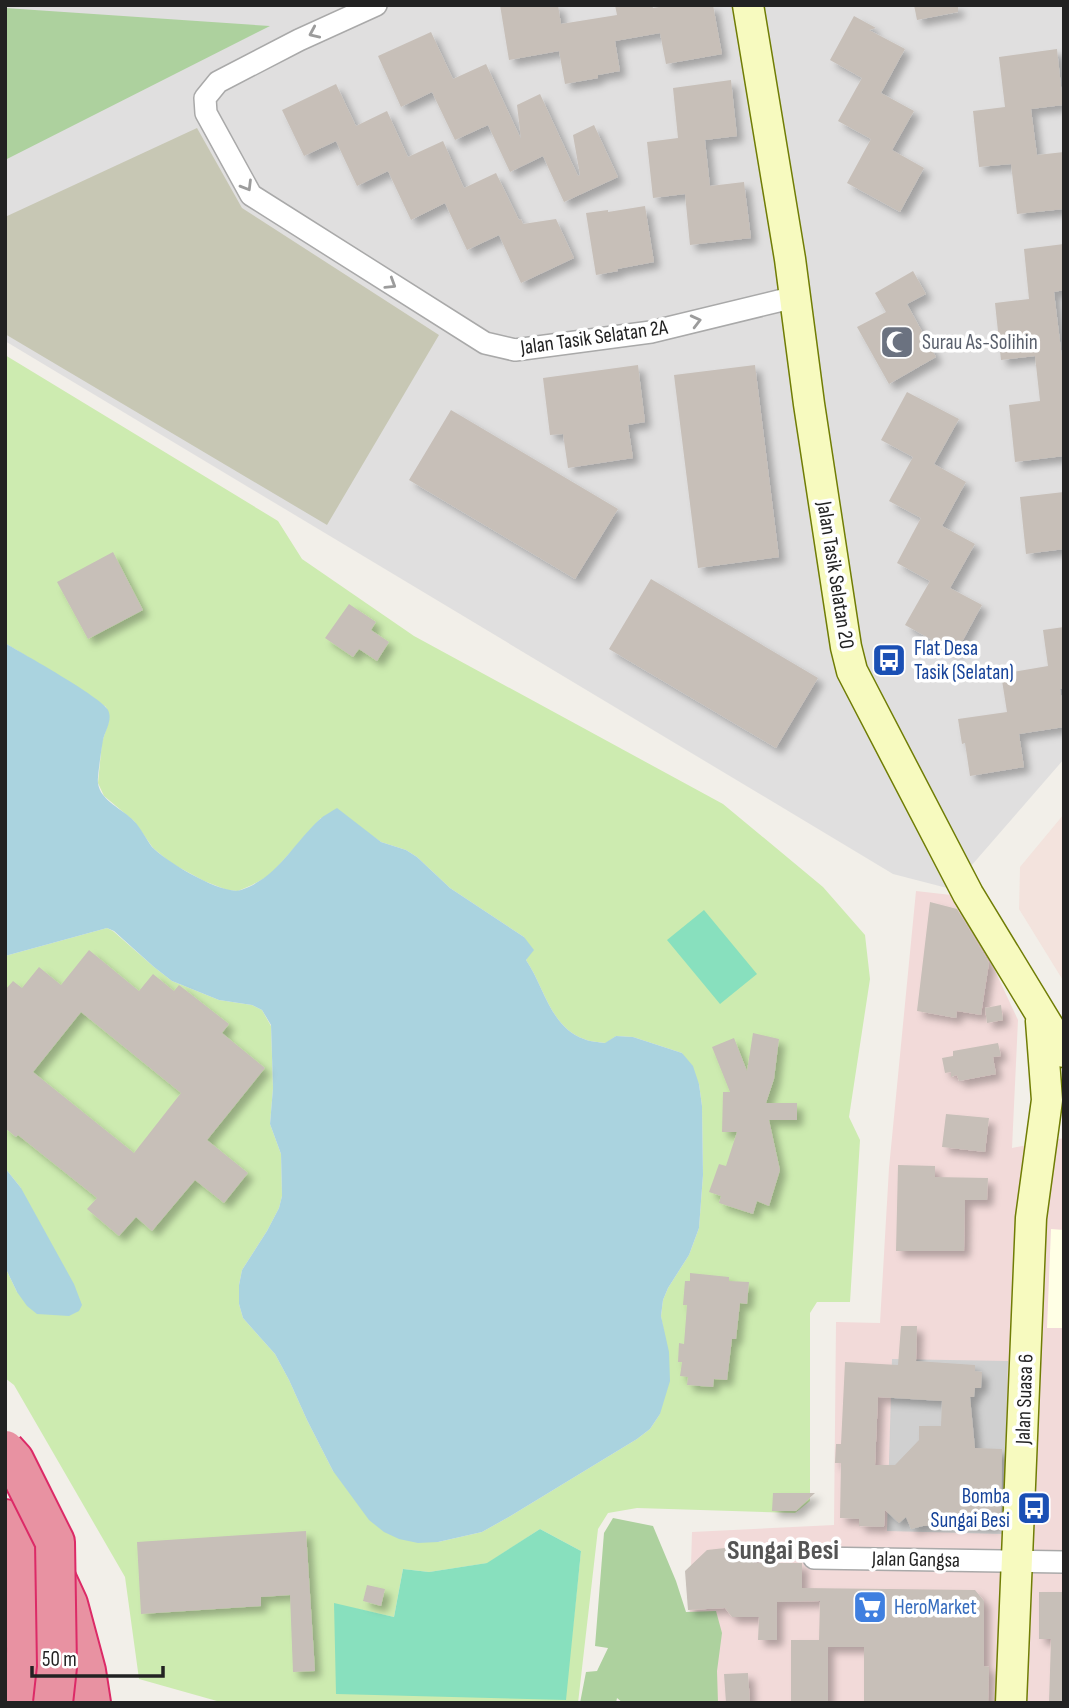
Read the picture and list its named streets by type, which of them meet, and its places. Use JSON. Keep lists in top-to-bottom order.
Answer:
{
  "streets": {
    "street": [
      "Jalan Tasik Selatan 2A",
      "Jalan Tasik Selatan 20",
      "Jalan Suasa 6",
      "Jalan Gangsa"
    ]
  },
  "crossings": [
    ["Jalan Tasik Selatan 2A", "Jalan Tasik Selatan 20"],
    ["Jalan Tasik Selatan 20", "Jalan Suasa 6"],
    ["Jalan Suasa 6", "Jalan Gangsa"]
  ],
  "districts": ["Sungai Besi"],
  "places": {
    "mosque": ["Surau As-Solihin"],
    "bus stop": ["Flat Desa Tasik (Selatan)", "Bomba Sungai Besi"],
    "supermarket": ["HeroMarket"]
  },
  "scale_bar": "50 m"
}
